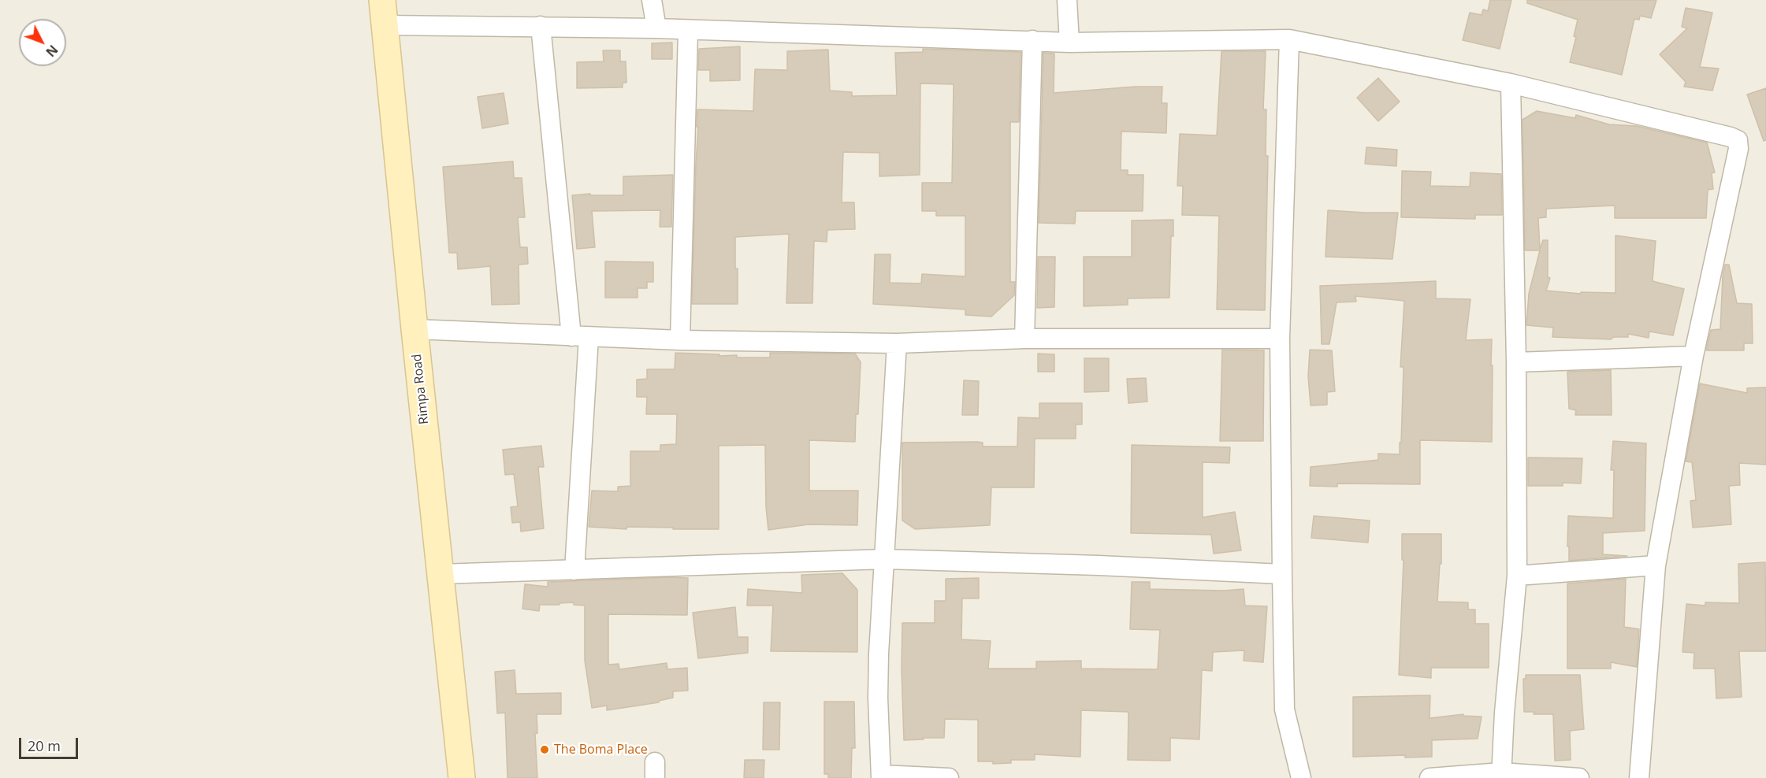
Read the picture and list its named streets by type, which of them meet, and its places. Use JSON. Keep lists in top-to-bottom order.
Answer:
{
  "streets": {
    "street": ["Rimpa Road"]
  },
  "places": ["The Boma Place"],
  "scale_bar": "20 m",
  "north": "bottom right"
}
